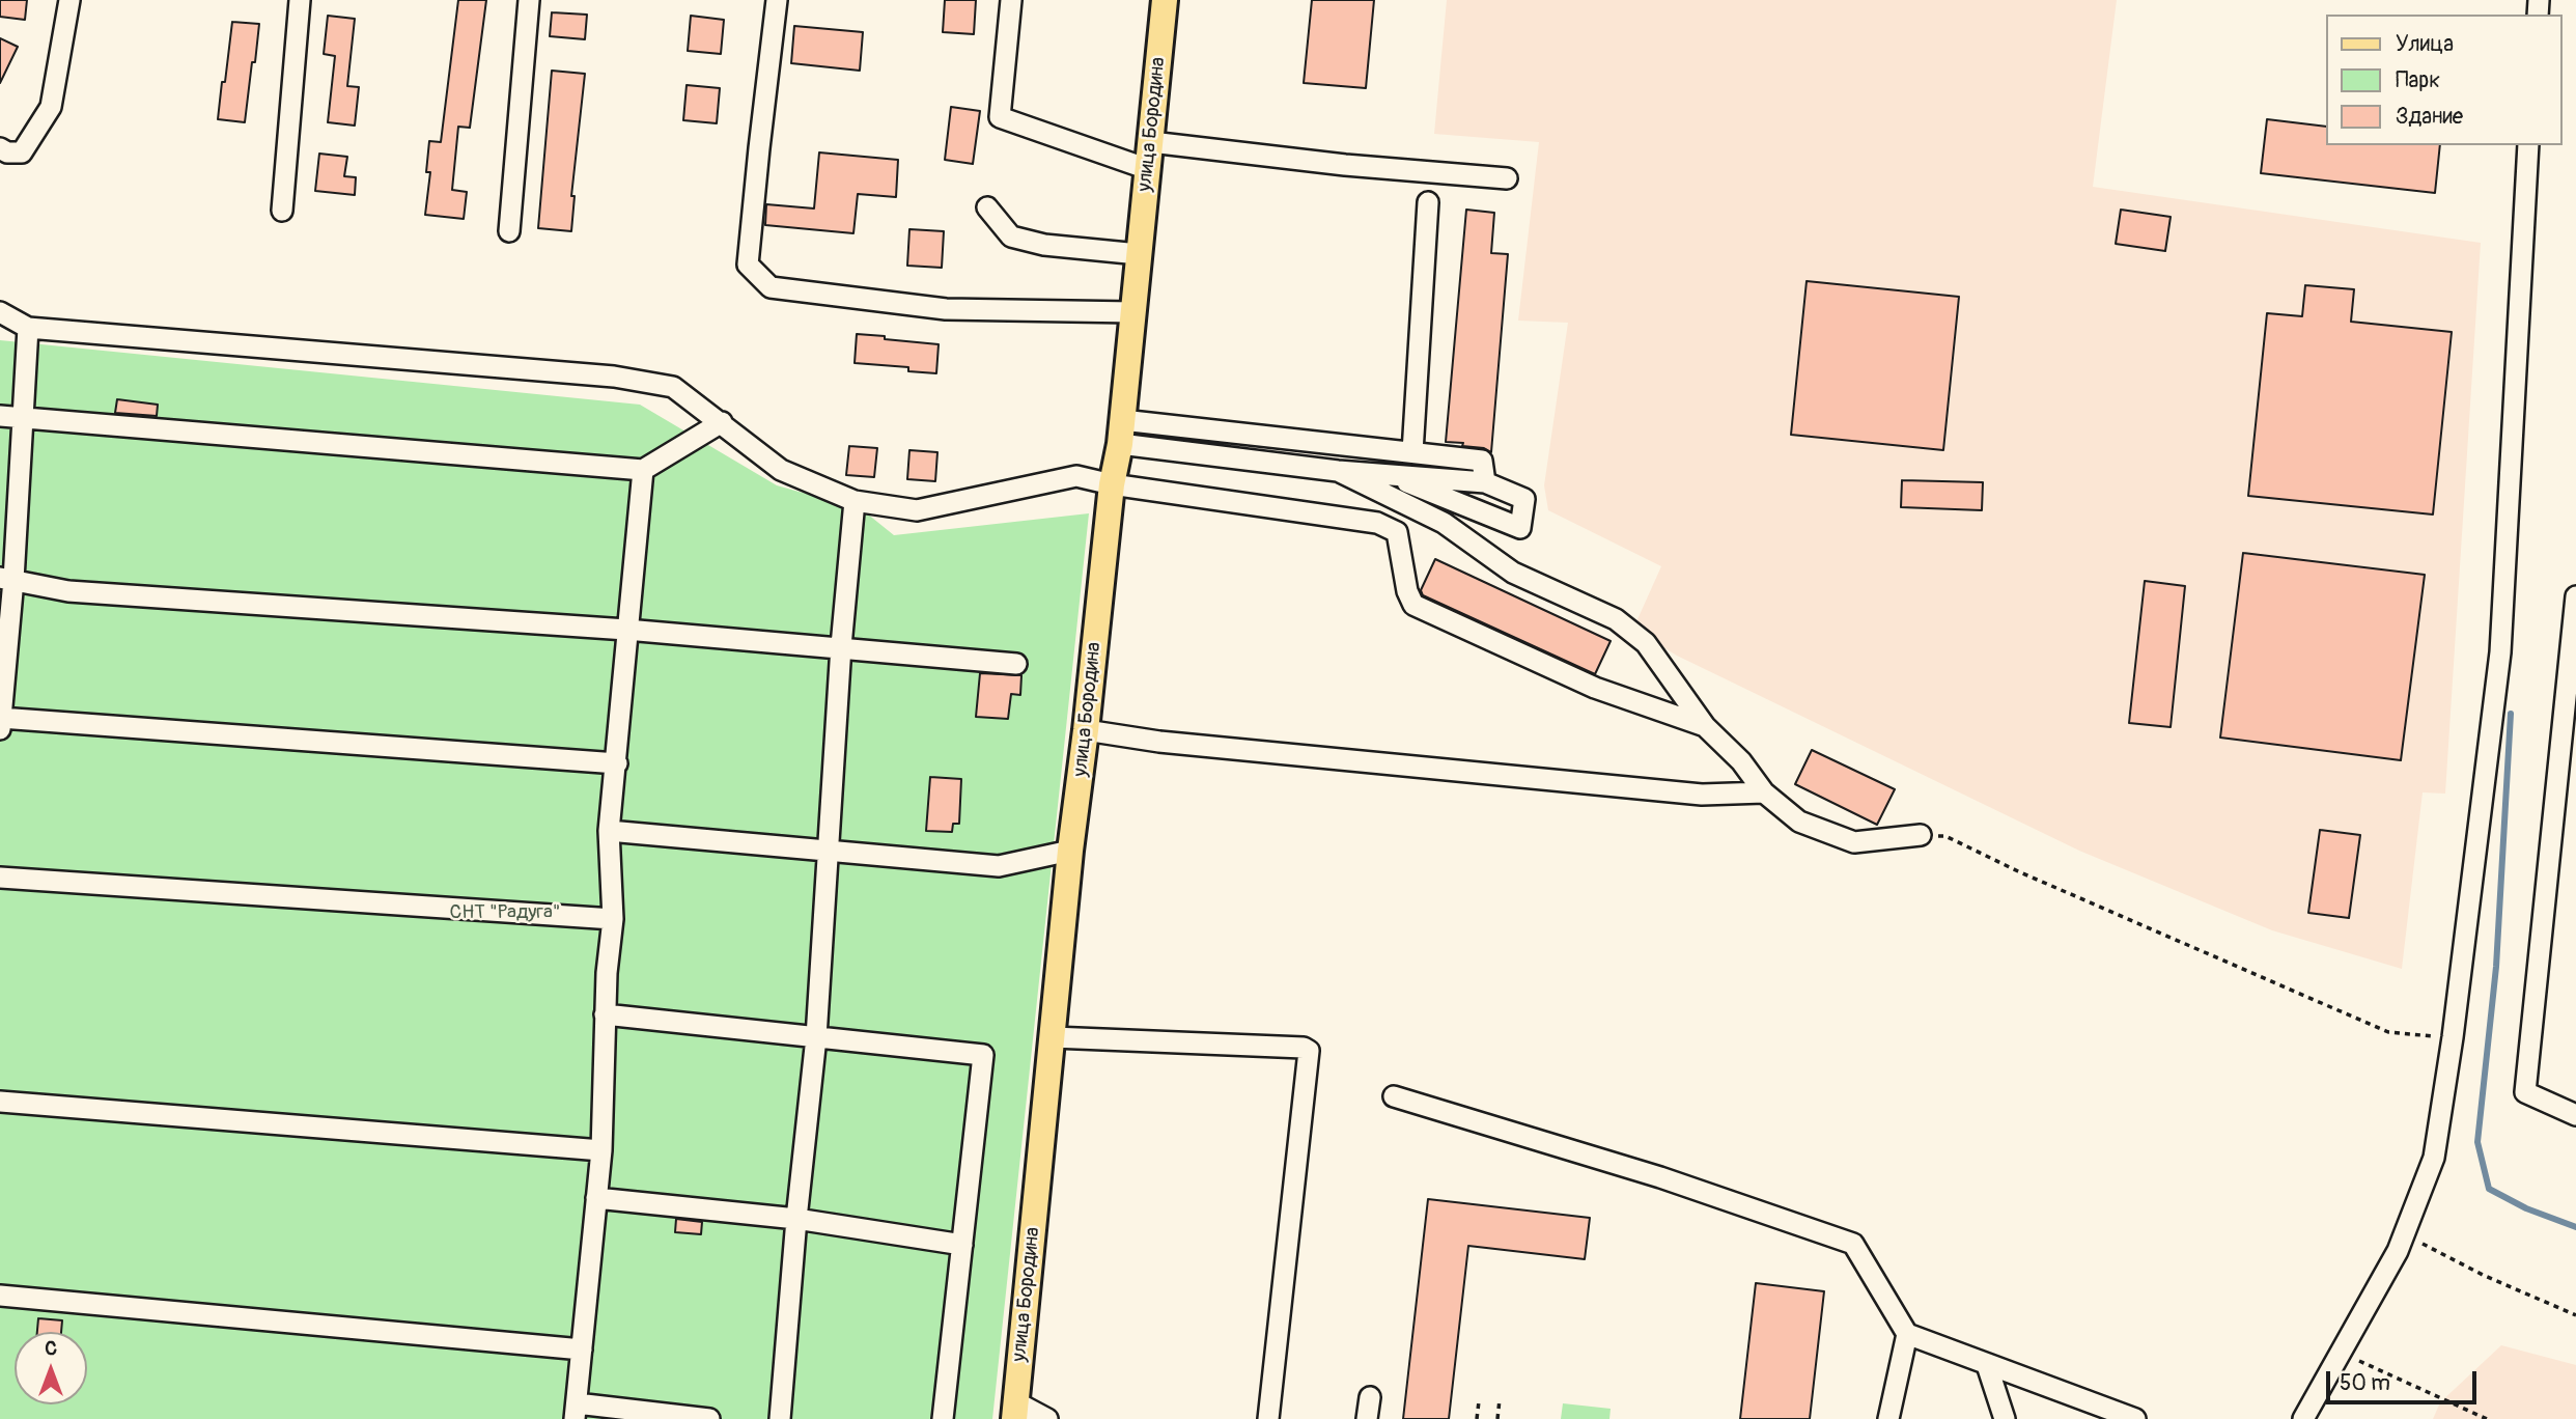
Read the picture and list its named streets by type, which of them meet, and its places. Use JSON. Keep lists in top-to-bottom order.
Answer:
{
  "streets": {
    "main road": ["улица Бородина"]
  },
  "parks": ["СНТ \"Радуга\""],
  "legend": ["Улица", "Парк", "Здание"],
  "scale_bar": "50 m",
  "north": "top"
}
